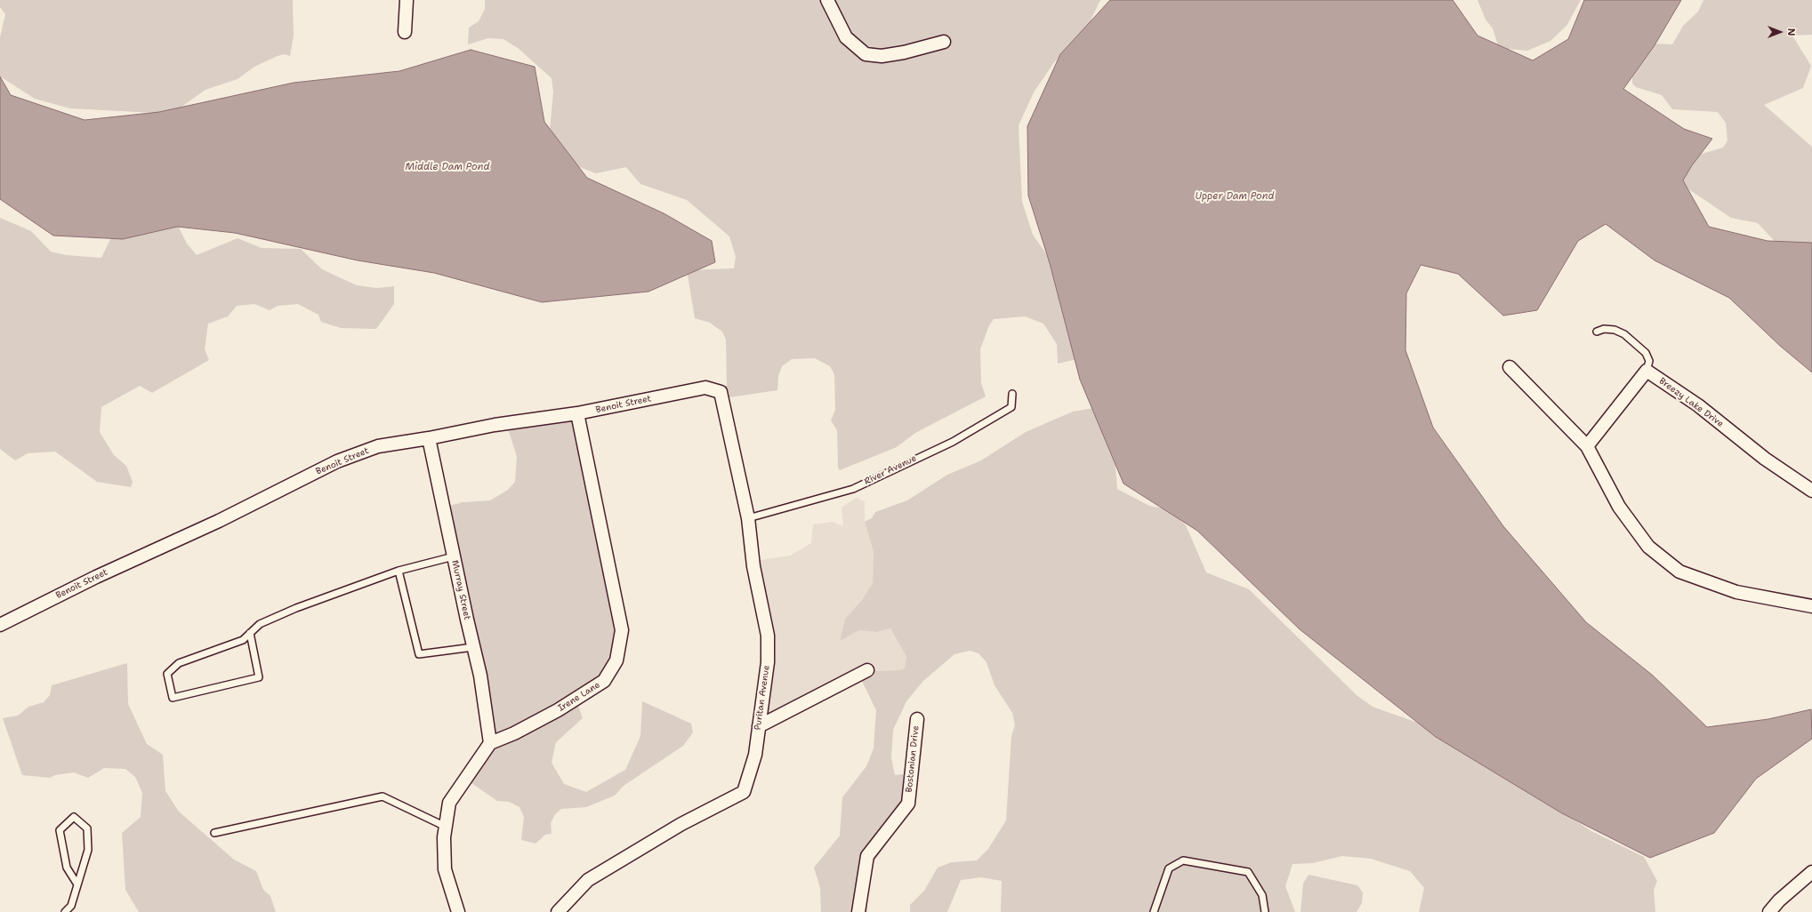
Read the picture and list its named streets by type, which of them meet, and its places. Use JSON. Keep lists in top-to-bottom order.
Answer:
{
  "streets": {
    "street": [
      "Breezy Lake Drive",
      "Benoit Street",
      "Murray Street",
      "Irene Lane",
      "Puritan Avenue",
      "Bostonian Drive"
    ],
    "lane": ["River Avenue"]
  },
  "crossings": [
    ["Benoit Street", "Murray Street"],
    ["Benoit Street", "Irene Lane"],
    ["Benoit Street", "Puritan Avenue"],
    ["River Avenue", "Puritan Avenue"],
    ["Murray Street", "Irene Lane"]
  ],
  "water": ["Middle Dam Pond", "Upper Dam Pond"],
  "north": "right"
}
